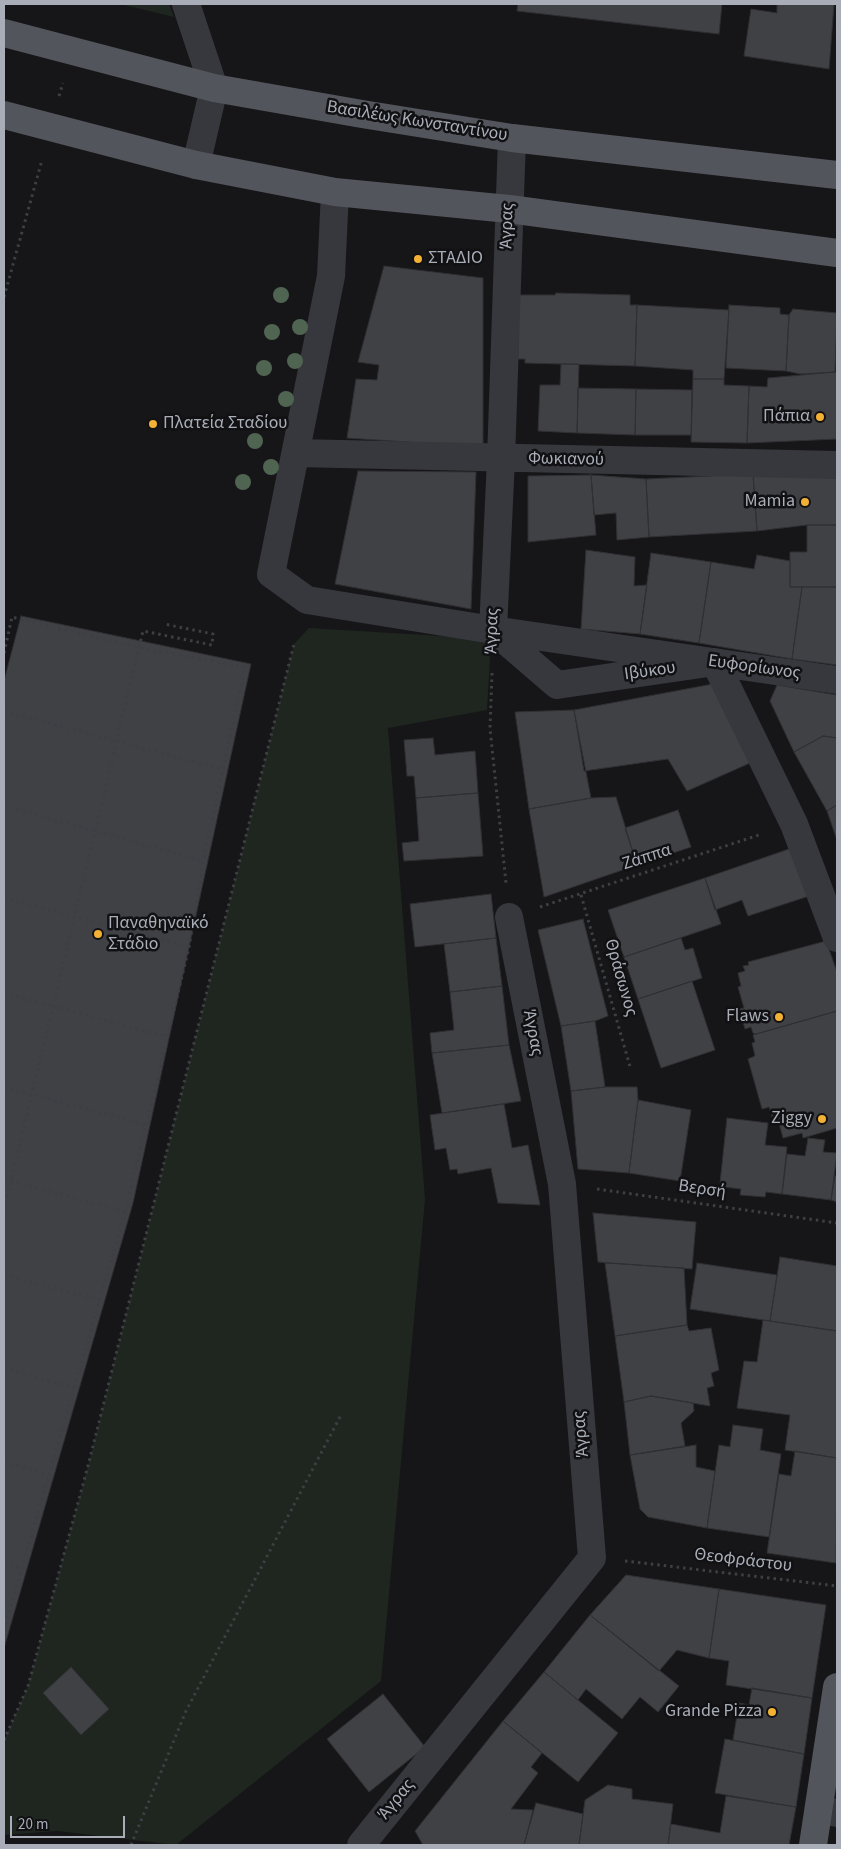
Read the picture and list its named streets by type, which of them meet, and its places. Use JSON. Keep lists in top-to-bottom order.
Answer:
{
  "streets": {
    "main road": ["Βασιλέως Κωνσταντίνου"],
    "street": [
      "Άγρας",
      "Φωκιανού",
      "Ευφορίωνος",
      "Ιβύκου"
    ],
    "path": [
      "Ζάππα",
      "Θράσωνος",
      "Βερσή",
      "Θεοφράστου"
    ]
  },
  "crossings": [
    ["Βασιλέως Κωνσταντίνου", "Άγρας"],
    ["Άγρας", "Φωκιανού"],
    ["Άγρας", "Ευφορίωνος"],
    ["Άγρας", "Ιβύκου"],
    ["Άγρας", "Ζάππα"],
    ["Άγρας", "Βερσή"],
    ["Ευφορίωνος", "Ιβύκου"],
    ["Ζάππα", "Θράσωνος"]
  ],
  "places": [
    "ΣΤΑΔΙΟ",
    "Πάπια",
    "Πλατεία Σταδίου",
    "Mamia",
    "Παναθηναϊκό Στάδιο",
    "Flaws",
    "Ziggy",
    "Grande Pizza"
  ],
  "scale_bar": "20 m"
}
